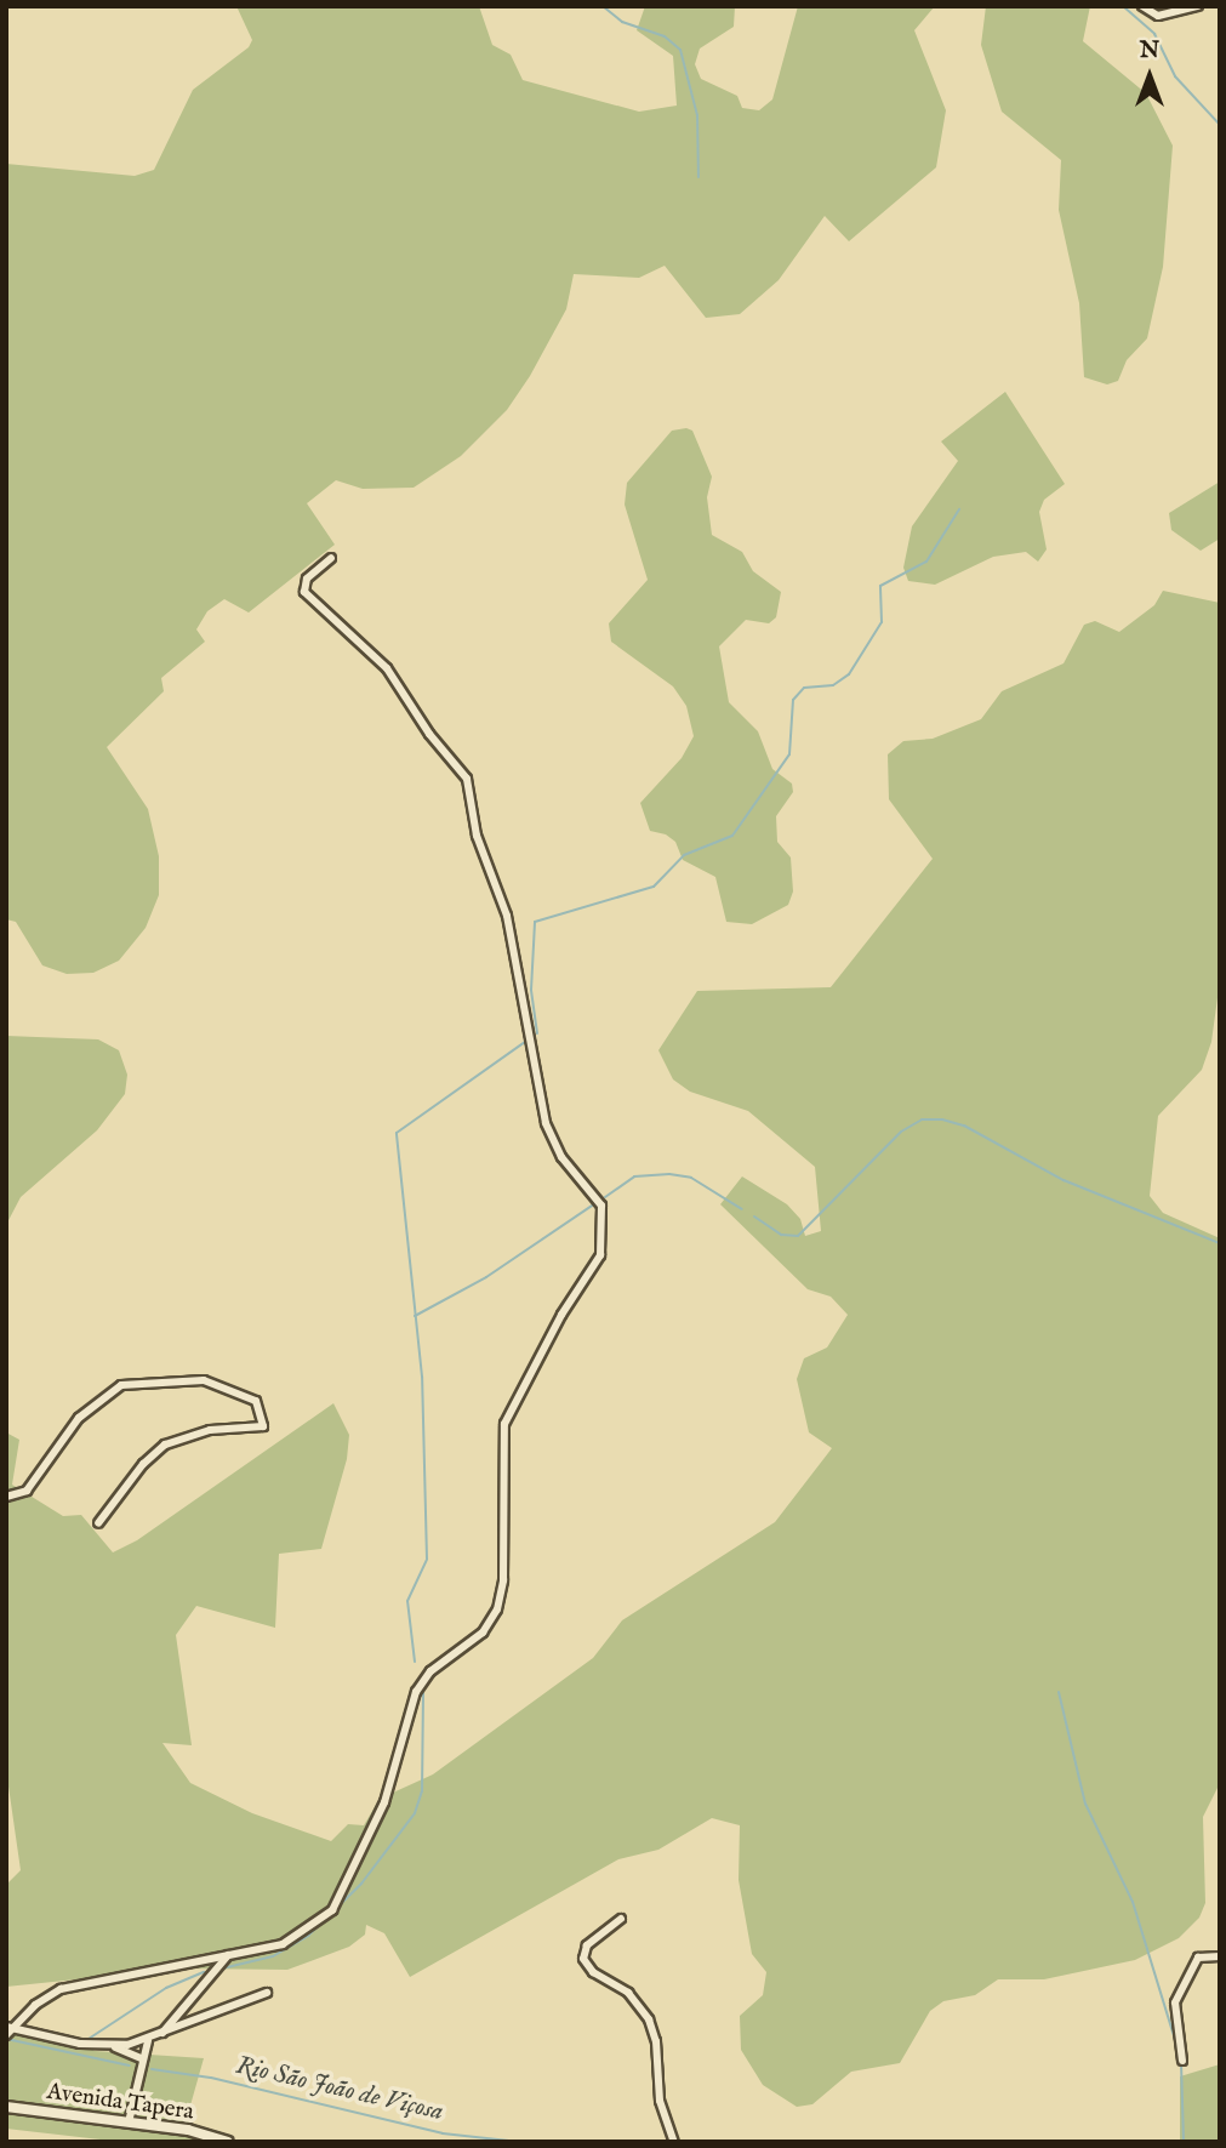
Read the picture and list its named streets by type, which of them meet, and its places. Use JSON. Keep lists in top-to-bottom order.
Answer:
{
  "streets": {
    "street": ["Avenida Tapera"]
  },
  "water": ["Rio São João de Viçosa"],
  "north": "top"
}
